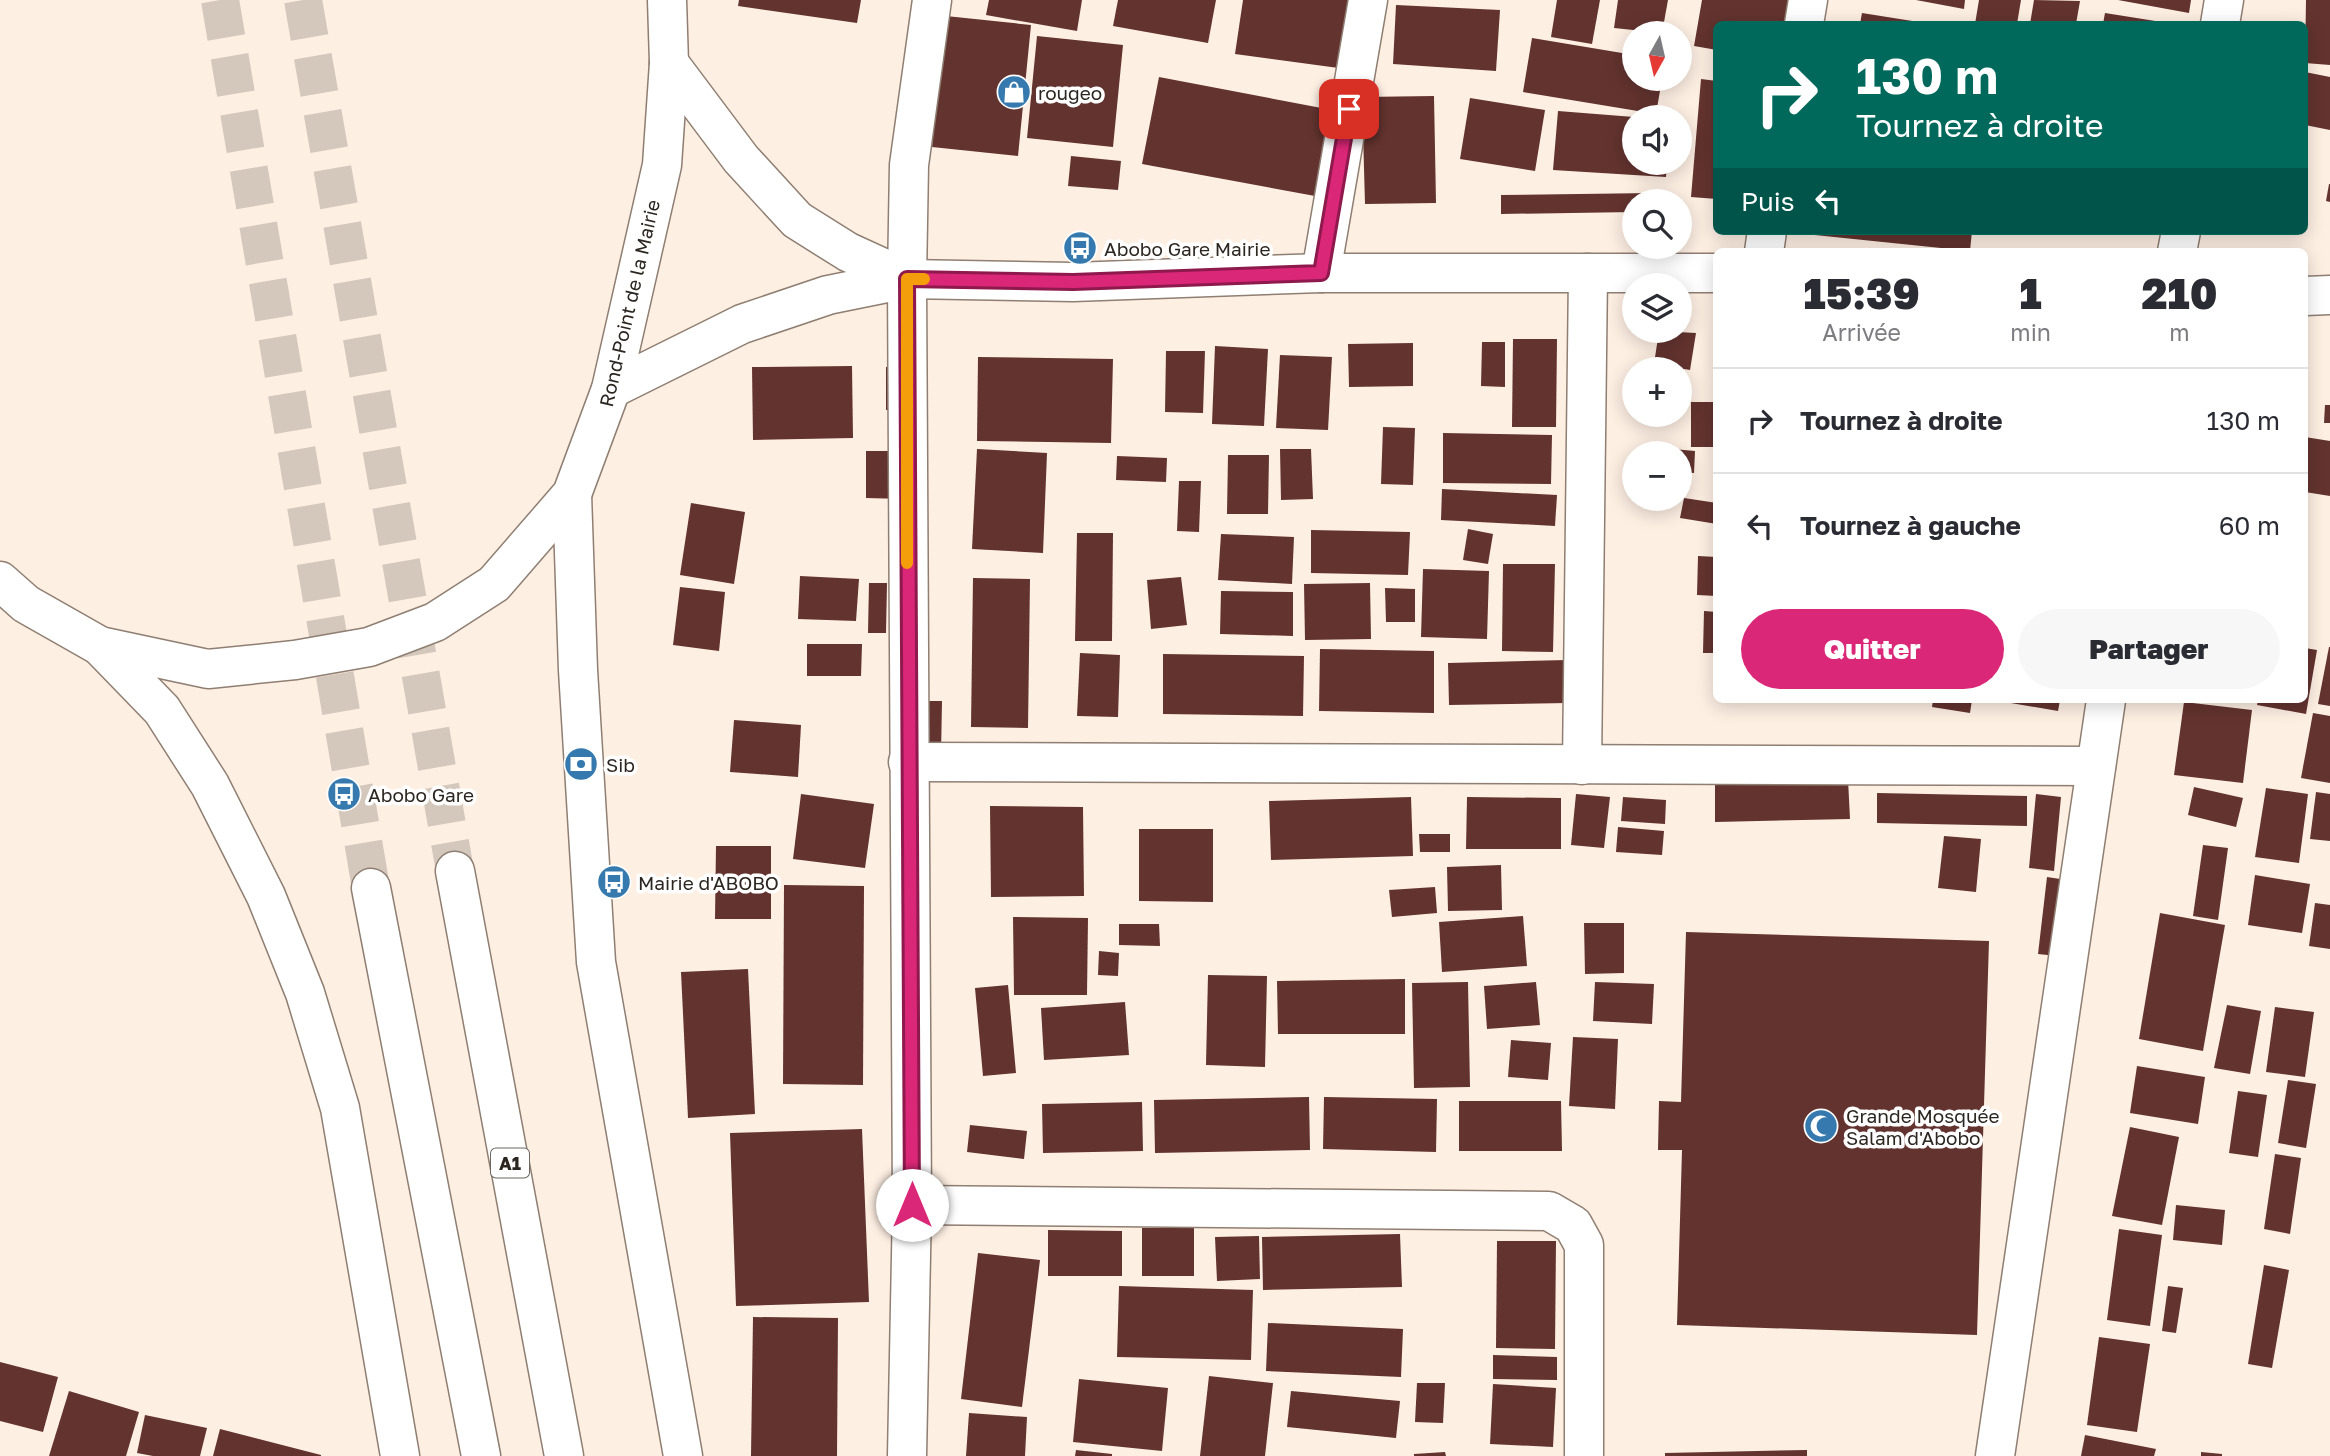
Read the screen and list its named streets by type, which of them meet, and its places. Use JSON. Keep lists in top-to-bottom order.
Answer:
{
  "streets": {
    "street": ["Rond-Point de la Mairie", "A1"]
  },
  "places": {
    "shop": ["rougeo"],
    "bus stop": ["Abobo Gare Mairie", "Abobo Gare", "Mairie d'ABOBO"],
    "bank": ["Sib"],
    "mosque": ["Grande Mosquée Salam d'Abobo"]
  },
  "north": "bottom",
  "page": {
    "map_buttons": ["+", "−"],
    "turn": ["130 m", "Tournez à droite"],
    "then": "Puis",
    "eta": [
      "15:39",
      "Arrivée",
      "1",
      "min",
      "210",
      "m"
    ],
    "list": [
      {
        "name": "Tournez à droite",
        "value": "130 m"
      },
      {
        "name": "Tournez à gauche",
        "value": "60 m"
      }
    ],
    "buttons": ["Quitter", "Partager"]
  }
}
